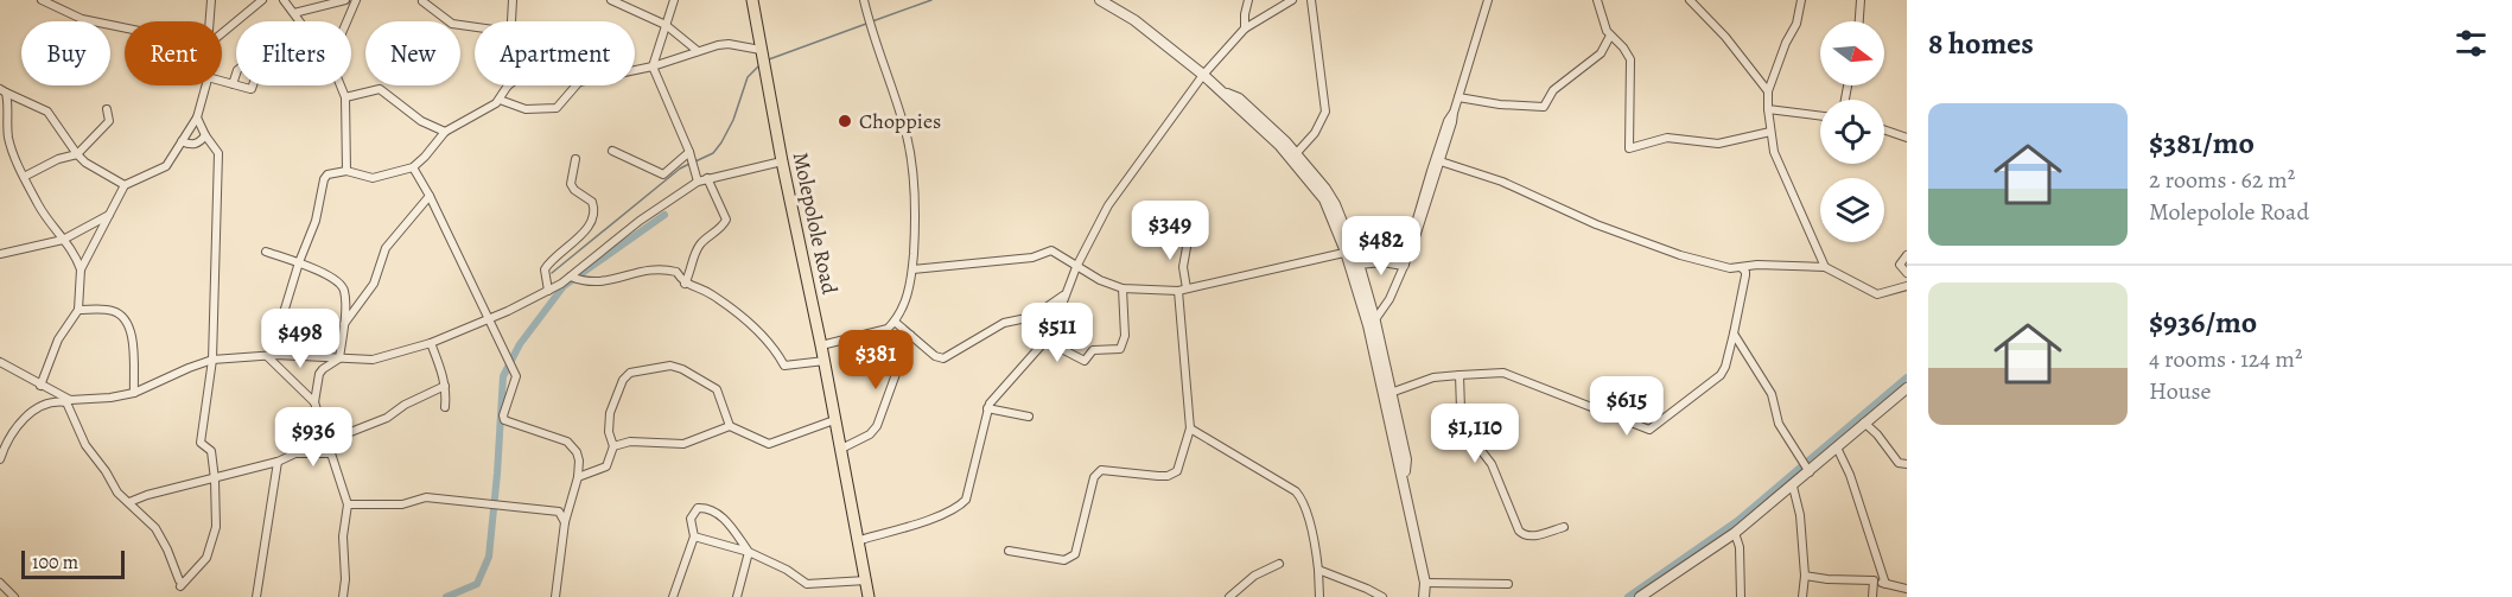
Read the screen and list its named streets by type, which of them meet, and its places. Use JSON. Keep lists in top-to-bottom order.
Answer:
{
  "streets": {
    "main road": ["Molepolole Road"]
  },
  "places": ["Choppies"],
  "scale_bar": "100 m",
  "north": "right",
  "page": {
    "heading": "8 homes",
    "chip": [
      "Buy",
      "Rent",
      "Filters",
      "New",
      "Apartment"
    ],
    "list": [
      {
        "name": "$381/mo",
        "note": "2 rooms · 62 m² · Molepolole Road"
      },
      {
        "name": "$936/mo",
        "note": "4 rooms · 124 m² · House"
      }
    ],
    "price": [
      "$349",
      "$482",
      "$511",
      "$498",
      "$381",
      "$615",
      "$1,110",
      "$936"
    ],
    "scale": "100 m"
  }
}
